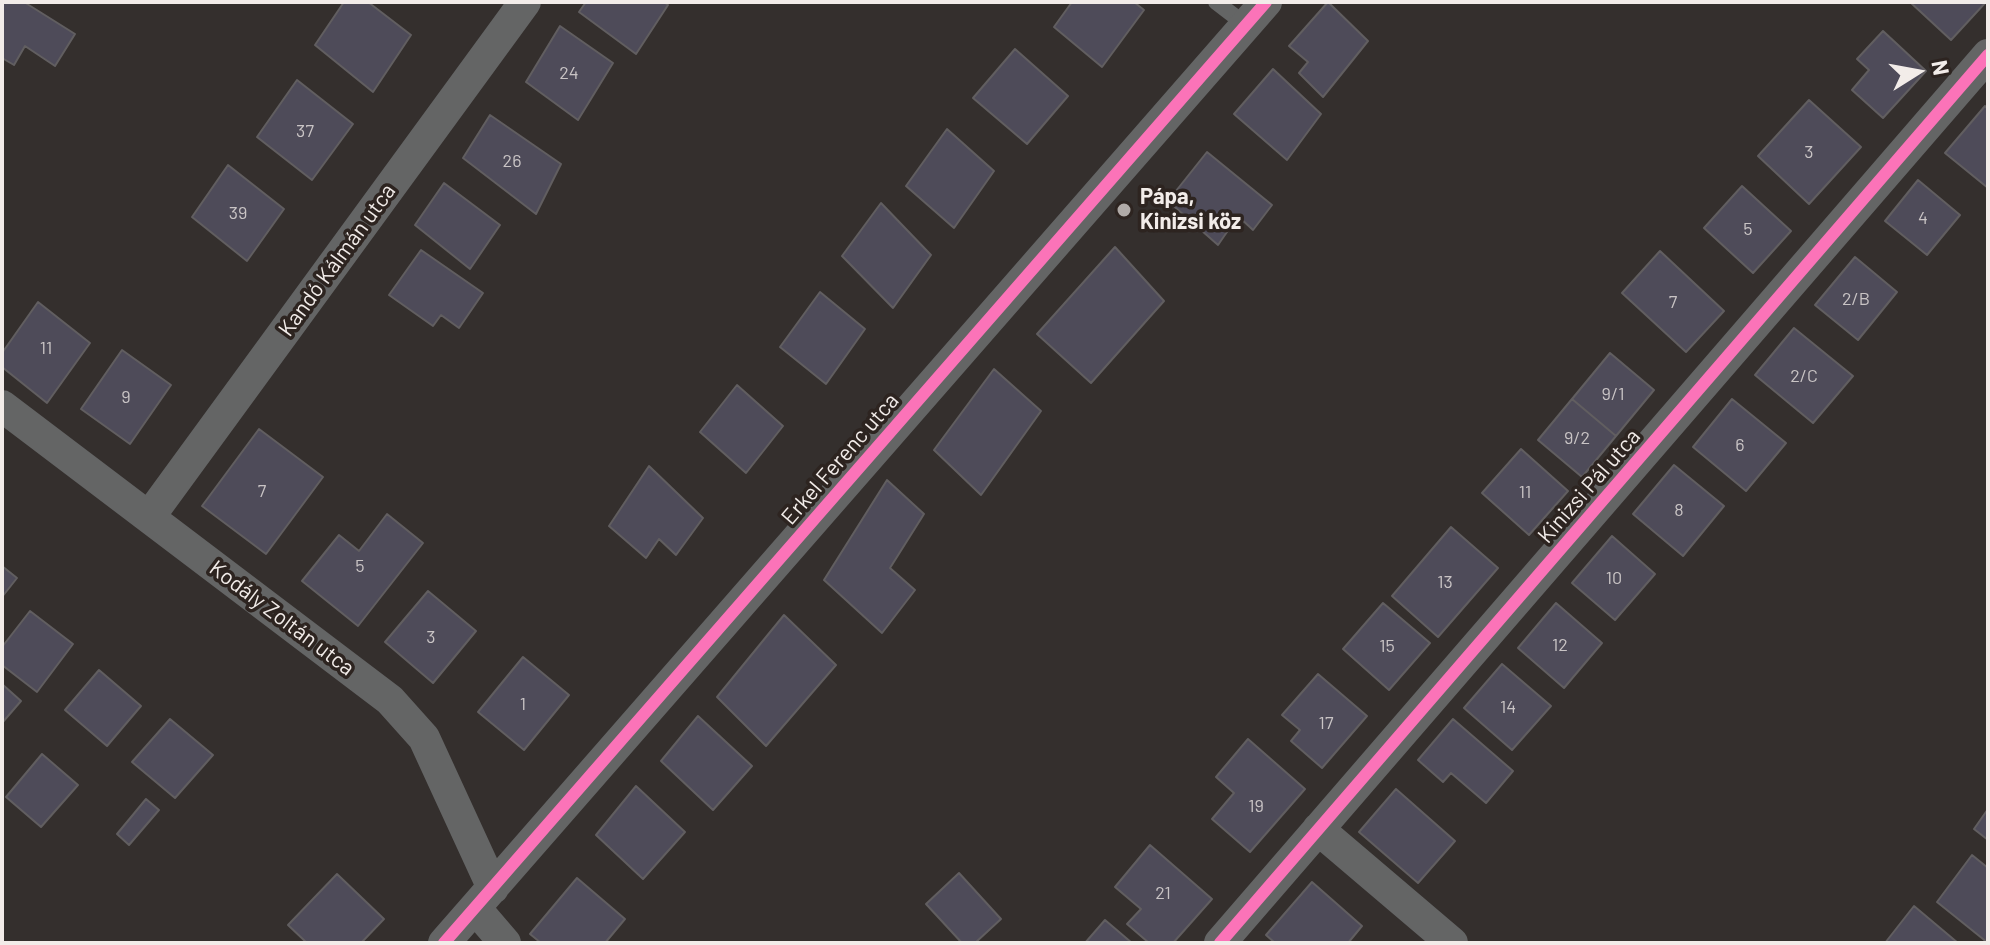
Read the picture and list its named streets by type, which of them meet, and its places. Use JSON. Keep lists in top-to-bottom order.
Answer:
{
  "streets": {
    "street": [
      "Kandó Kálmán utca",
      "Erkel Ferenc utca",
      "Kinizsi Pál utca",
      "Kodály Zoltán utca"
    ]
  },
  "crossings": [
    ["Kandó Kálmán utca", "Kodály Zoltán utca"],
    ["Erkel Ferenc utca", "Kodály Zoltán utca"]
  ],
  "places": ["Pápa, Kinizsi köz"],
  "house_numbers": [
    "24",
    "37",
    "3",
    "26",
    "39",
    "4",
    "5",
    "2/B",
    "7",
    "11",
    "2/C",
    "9/1",
    "9",
    "9/2",
    "6",
    "7",
    "11",
    "8",
    "5",
    "10",
    "13",
    "3",
    "12",
    "15",
    "1",
    "14",
    "17",
    "19",
    "21"
  ],
  "north": "right"
}
